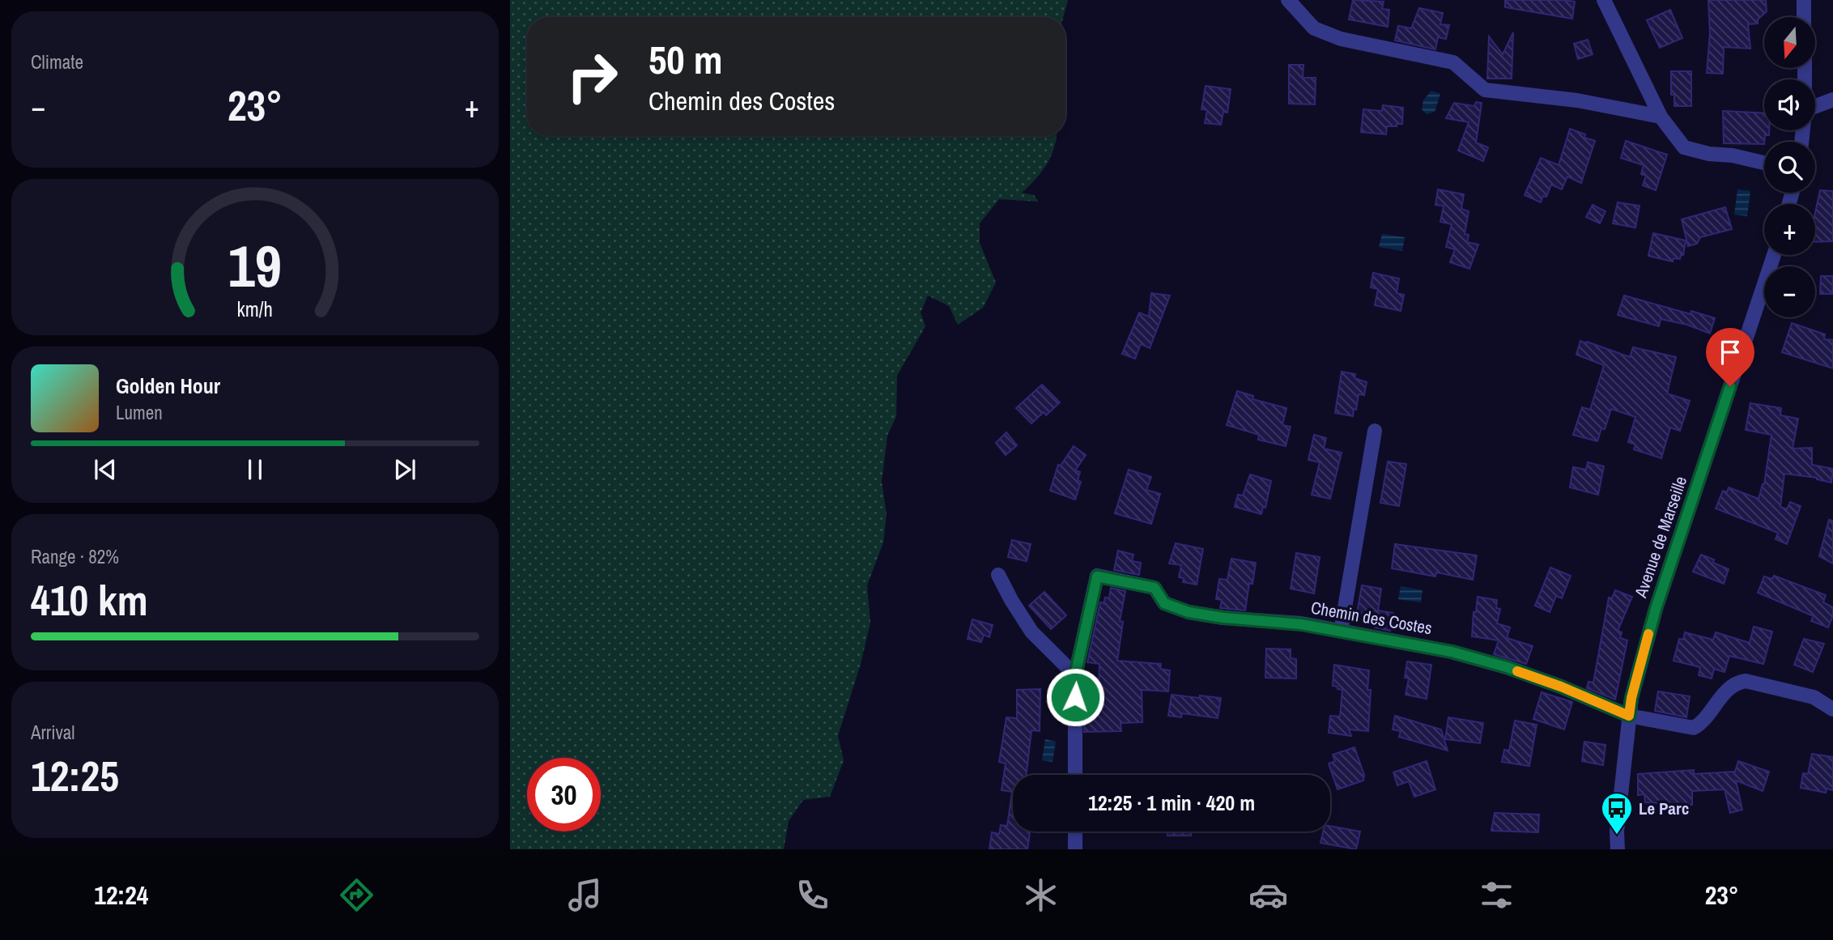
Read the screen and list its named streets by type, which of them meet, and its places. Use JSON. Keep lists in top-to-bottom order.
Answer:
{
  "streets": {
    "street": ["Avenue de Marseille", "Chemin des Costes"]
  },
  "crossings": [
    ["Avenue de Marseille", "Chemin des Costes"]
  ],
  "places": {
    "bus stop": ["Le Parc"]
  },
  "north": "bottom",
  "page": {
    "tile": [
      "Climate",
      ["Range · 82%", "410 km"],
      ["Arrival", "12:25"]
    ],
    "map_buttons": ["+", "−"],
    "turn": ["50 m", "Chemin des Costes"],
    "heat": ["−", "23°", "+"],
    "song": ["Golden Hour", "Lumen"],
    "limit": "30",
    "trip": "12:25 · 1 min · 420 m",
    "tabs": ["12:24", "23°"],
    "gauge": ["19", "km/h"]
  }
}
